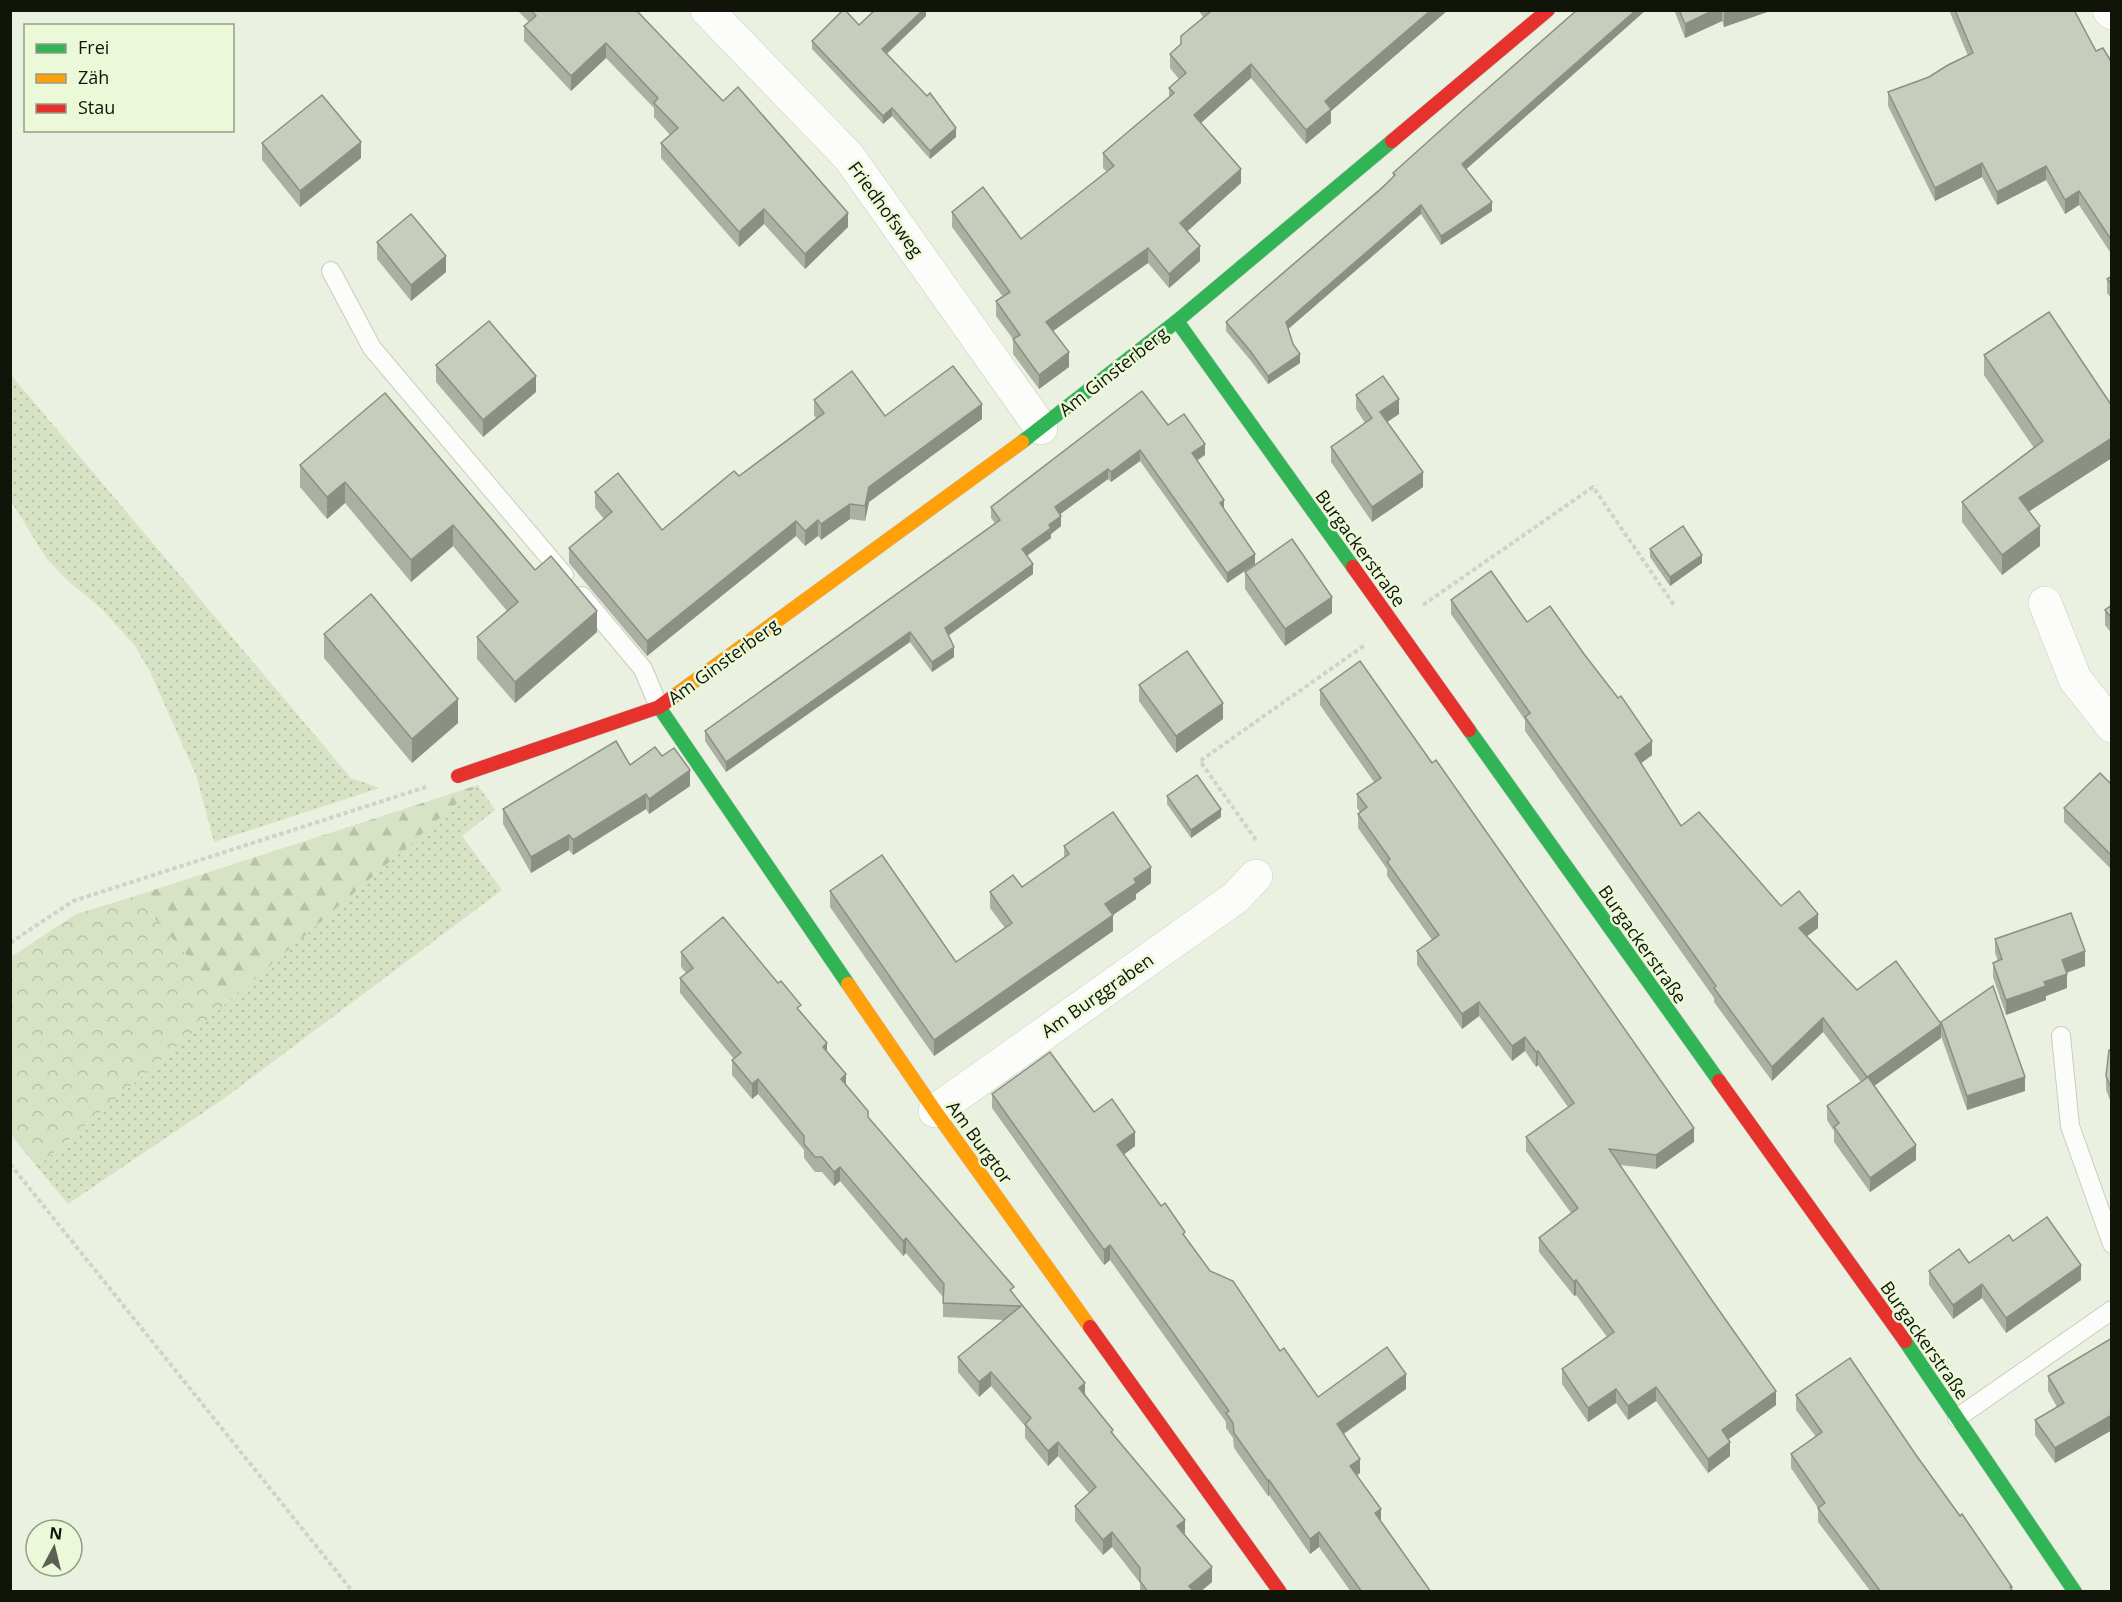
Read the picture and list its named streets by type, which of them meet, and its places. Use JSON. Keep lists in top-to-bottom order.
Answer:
{
  "streets": {
    "street": [
      "Friedhofsweg",
      "Am Ginsterberg",
      "Burgackerstraße",
      "Am Burggraben",
      "Am Burgtor"
    ]
  },
  "crossings": [
    ["Friedhofsweg", "Am Ginsterberg"],
    ["Am Ginsterberg", "Burgackerstraße"],
    ["Am Ginsterberg", "Am Burgtor"],
    ["Am Burggraben", "Am Burgtor"]
  ],
  "legend": ["Frei", "Zäh", "Stau"],
  "north": "top"
}
